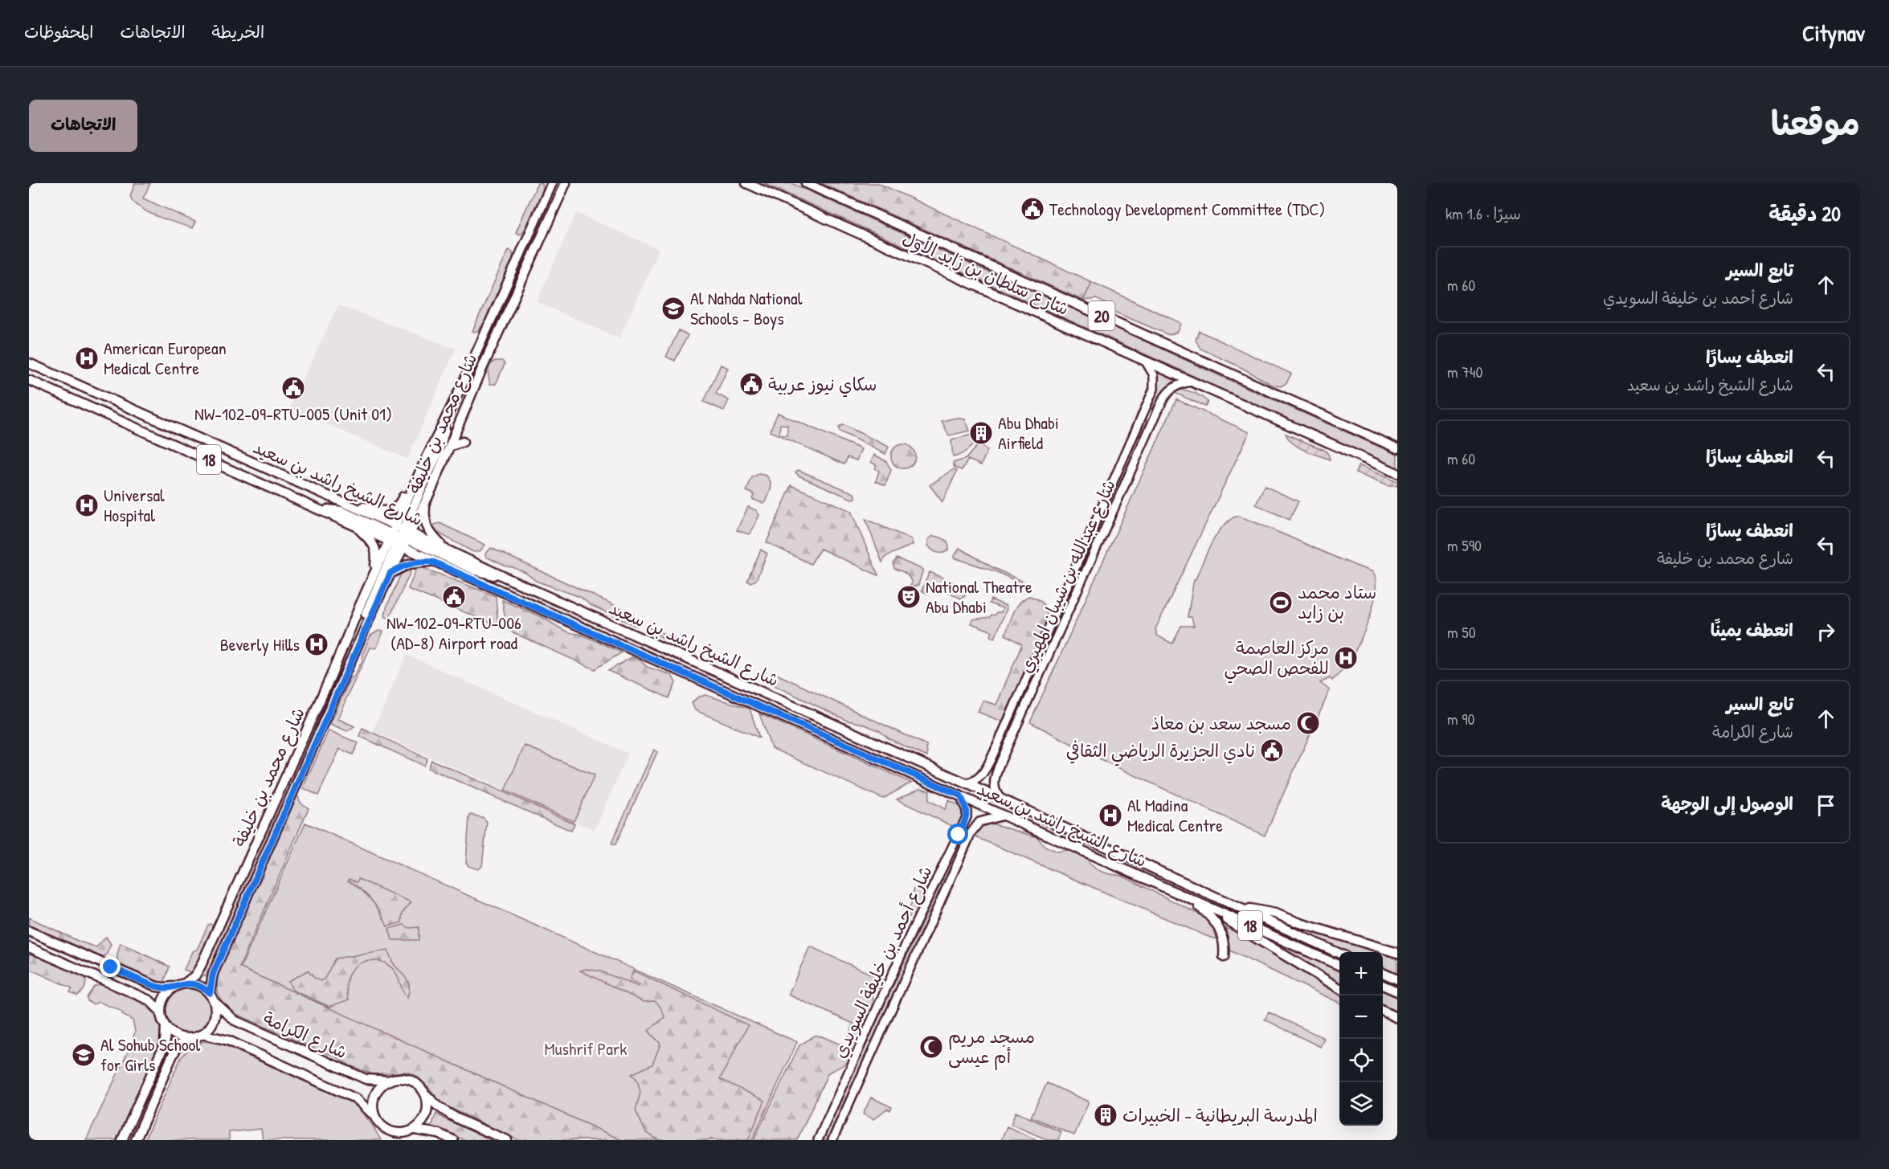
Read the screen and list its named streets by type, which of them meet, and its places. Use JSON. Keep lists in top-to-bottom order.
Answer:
{
  "streets": {
    "main road": [
      "شارع سلطان بن زايد الأول",
      "20",
      "شارع محمد بن خليفة",
      "18",
      "شارع الشيخ راشد بن سعيد",
      "شارع الكرامة"
    ],
    "street": ["شارع عبدالله بن شيبان المهيري", "شارع أحمد بن خليفة السويدي"]
  },
  "crossings": [
    ["شارع سلطان بن زايد الأول", "شارع عبدالله بن شيبان المهيري"],
    ["شارع محمد بن خليفة", "شارع الشيخ راشد بن سعيد"],
    ["شارع محمد بن خليفة", "شارع الكرامة"],
    ["شارع الشيخ راشد بن سعيد", "شارع عبدالله بن شيبان المهيري"],
    ["شارع الشيخ راشد بن سعيد", "شارع أحمد بن خليفة السويدي"]
  ],
  "parks": ["Mushrif Park"],
  "places": {
    "public building": [
      "Technology Development Committee (TDC)",
      "سكاي نيوز عربية",
      "NW-102-09-RTU-005 (Unit 01)",
      "NW-102-09-RTU-006 (AD-8) Airport road",
      "نادي الجزيرة الرياضي الثقافي"
    ],
    "school or university": ["Al Nahda National Schools - Boys", "Al Sohub School for Girls"],
    "hospital": [
      "American European Medical Centre",
      "Universal Hospital",
      "Beverly Hills",
      "مركز العاصمة للفحص الصحي",
      "Al Madina Medical Centre"
    ],
    "building": ["Abu Dhabi Airfield", "المدرسة البريطانية - الخبيرات"],
    "theatre": ["National Theatre Abu Dhabi"],
    "sports": ["ستاد محمد بن زايد"],
    "mosque": ["مسجد سعد بن معاذ", "مسجد مريم أم عيسى"]
  },
  "page": {
    "header": "Citynav",
    "nav": ["الخريطة", "الاتجاهات", "المحفوظات"],
    "title": "موقعنا",
    "buttons": "الاتجاهات",
    "heading": ["20 دقيقة", "سيرًا · 1.6 km"],
    "list": [
      ["تابع السير", "شارع أحمد بن خليفة السويدي", "60 m"],
      ["انعطف يسارًا", "شارع الشيخ راشد بن سعيد", "740 m"],
      ["انعطف يسارًا", "60 m"],
      ["انعطف يسارًا", "شارع محمد بن خليفة", "590 m"],
      ["انعطف يمينًا", "50 m"],
      ["تابع السير", "شارع الكرامة", "90 m"],
      "الوصول إلى الوجهة"
    ],
    "map_buttons": ["+", "−"]
  }
}
